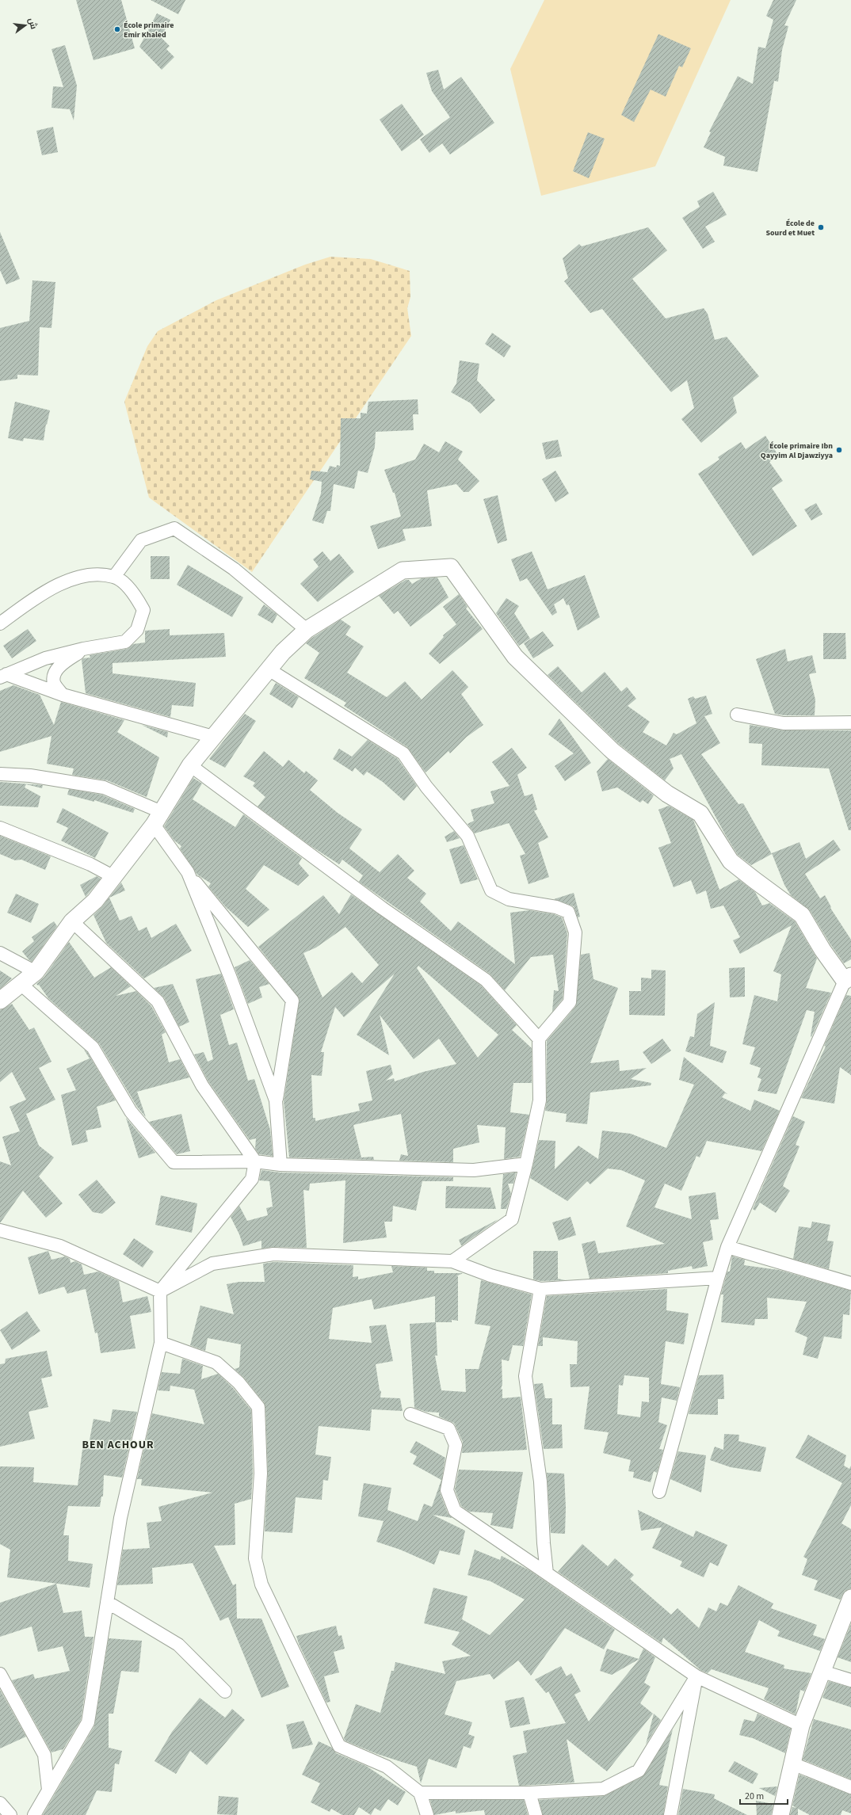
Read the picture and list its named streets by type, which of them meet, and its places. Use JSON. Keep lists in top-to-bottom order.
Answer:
{
  "districts": ["BEN ACHOUR"],
  "places": ["École primaire Emir Khaled", "École de Sourd et Muet", "École primaire Ibn Qayyim Al Djawziyya"],
  "scale_bar": "20 m",
  "north": "right"
}
